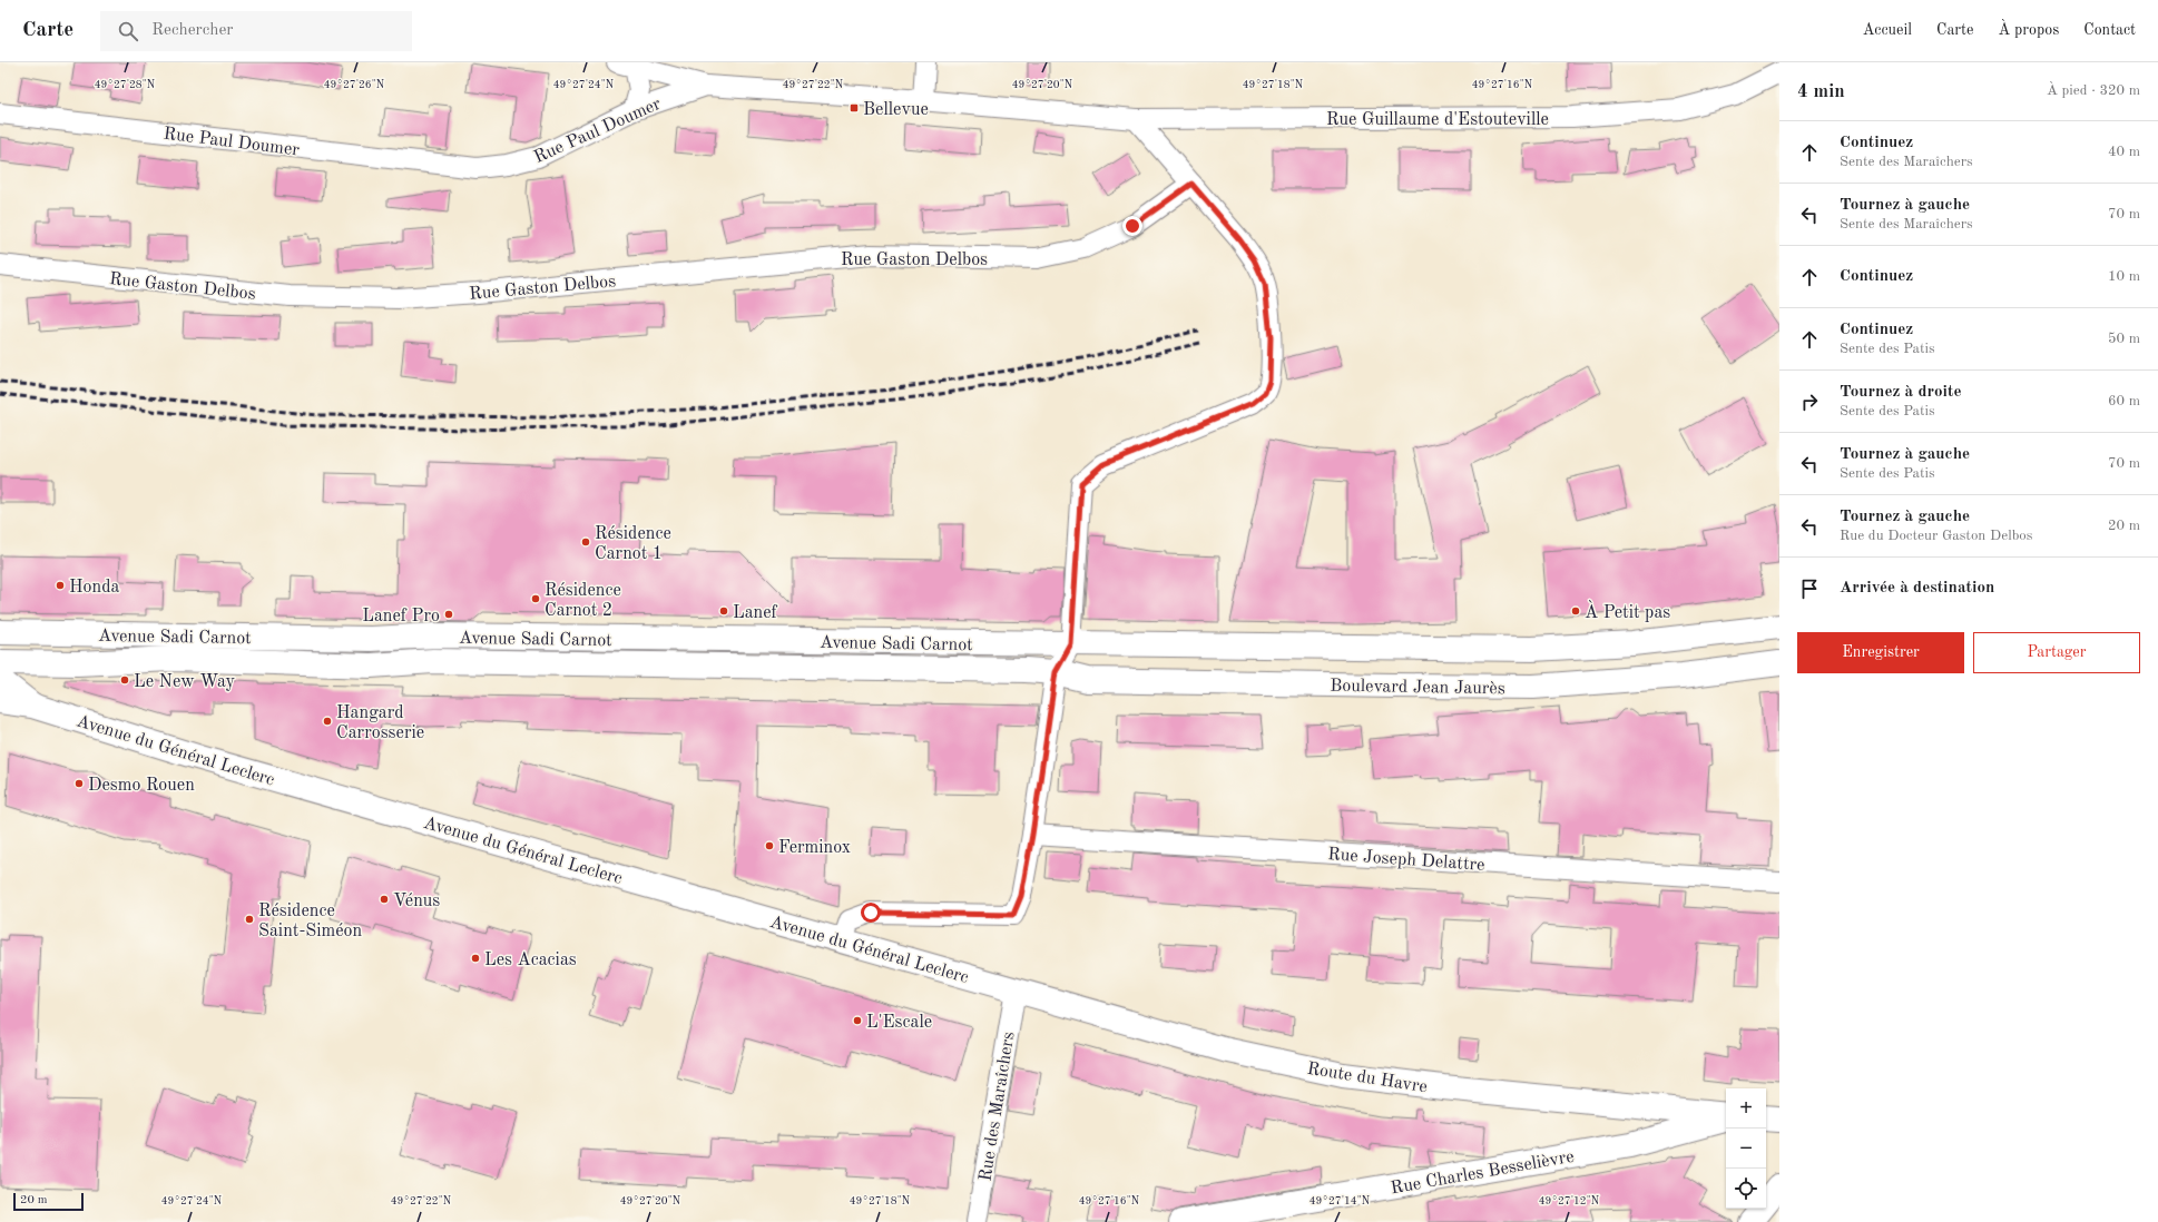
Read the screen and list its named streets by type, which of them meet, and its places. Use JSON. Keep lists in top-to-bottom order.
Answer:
{
  "streets": {
    "main road": [
      "Avenue Sadi Carnot",
      "Boulevard Jean Jaurès",
      "Avenue du Général Leclerc",
      "Route du Havre",
      "Rue Charles Besselièvre"
    ],
    "street": [
      "Rue Guillaume d'Estouteville",
      "Rue Paul Doumer",
      "Rue Gaston Delbos",
      "Rue Joseph Delattre",
      "Rue des Maraîchers"
    ]
  },
  "crossings": [
    ["Rue Guillaume d'Estouteville", "Rue Paul Doumer"],
    ["Avenue Sadi Carnot", "Boulevard Jean Jaurès"],
    ["Avenue du Général Leclerc", "Route du Havre"],
    ["Avenue du Général Leclerc", "Rue des Maraîchers"],
    ["Route du Havre", "Rue des Maraîchers"]
  ],
  "places": {
    "transit": ["Bellevue"],
    "other": [
      "Résidence Carnot 1",
      "Honda",
      "Résidence Carnot 2",
      "Lanef",
      "À Petit pas",
      "Lanef Pro",
      "Le New Way",
      "Hangard Carrosserie",
      "Desmo Rouen",
      "Ferminox",
      "Vénus",
      "Résidence Saint-Siméon",
      "Les Acacias",
      "L'Escale"
    ]
  },
  "scale_bar": "20 m",
  "page": {
    "header": "Carte",
    "search": "Rechercher",
    "nav": [
      "Accueil",
      "Carte",
      "À propos",
      "Contact"
    ],
    "heading": ["4 min", "À pied · 320 m"],
    "list": [
      ["Continuez", "Sente des Maraîchers", "40 m"],
      ["Tournez à gauche", "Sente des Maraîchers", "70 m"],
      ["Continuez", "10 m"],
      ["Continuez", "Sente des Patis", "50 m"],
      ["Tournez à droite", "Sente des Patis", "60 m"],
      ["Tournez à gauche", "Sente des Patis", "70 m"],
      ["Tournez à gauche", "Rue du Docteur Gaston Delbos", "20 m"],
      "Arrivée à destination"
    ],
    "buttons": ["Enregistrer", "Partager"],
    "map_buttons": ["+", "−"],
    "scale": "20 m"
  },
  "coordinates": [
    "49°27'28\"N",
    "49°27'26\"N",
    "49°27'24\"N",
    "49°27'22\"N",
    "49°27'20\"N",
    "49°27'18\"N",
    "49°27'16\"N",
    "49°27'14\"N",
    "49°27'12\"N"
  ]
}
